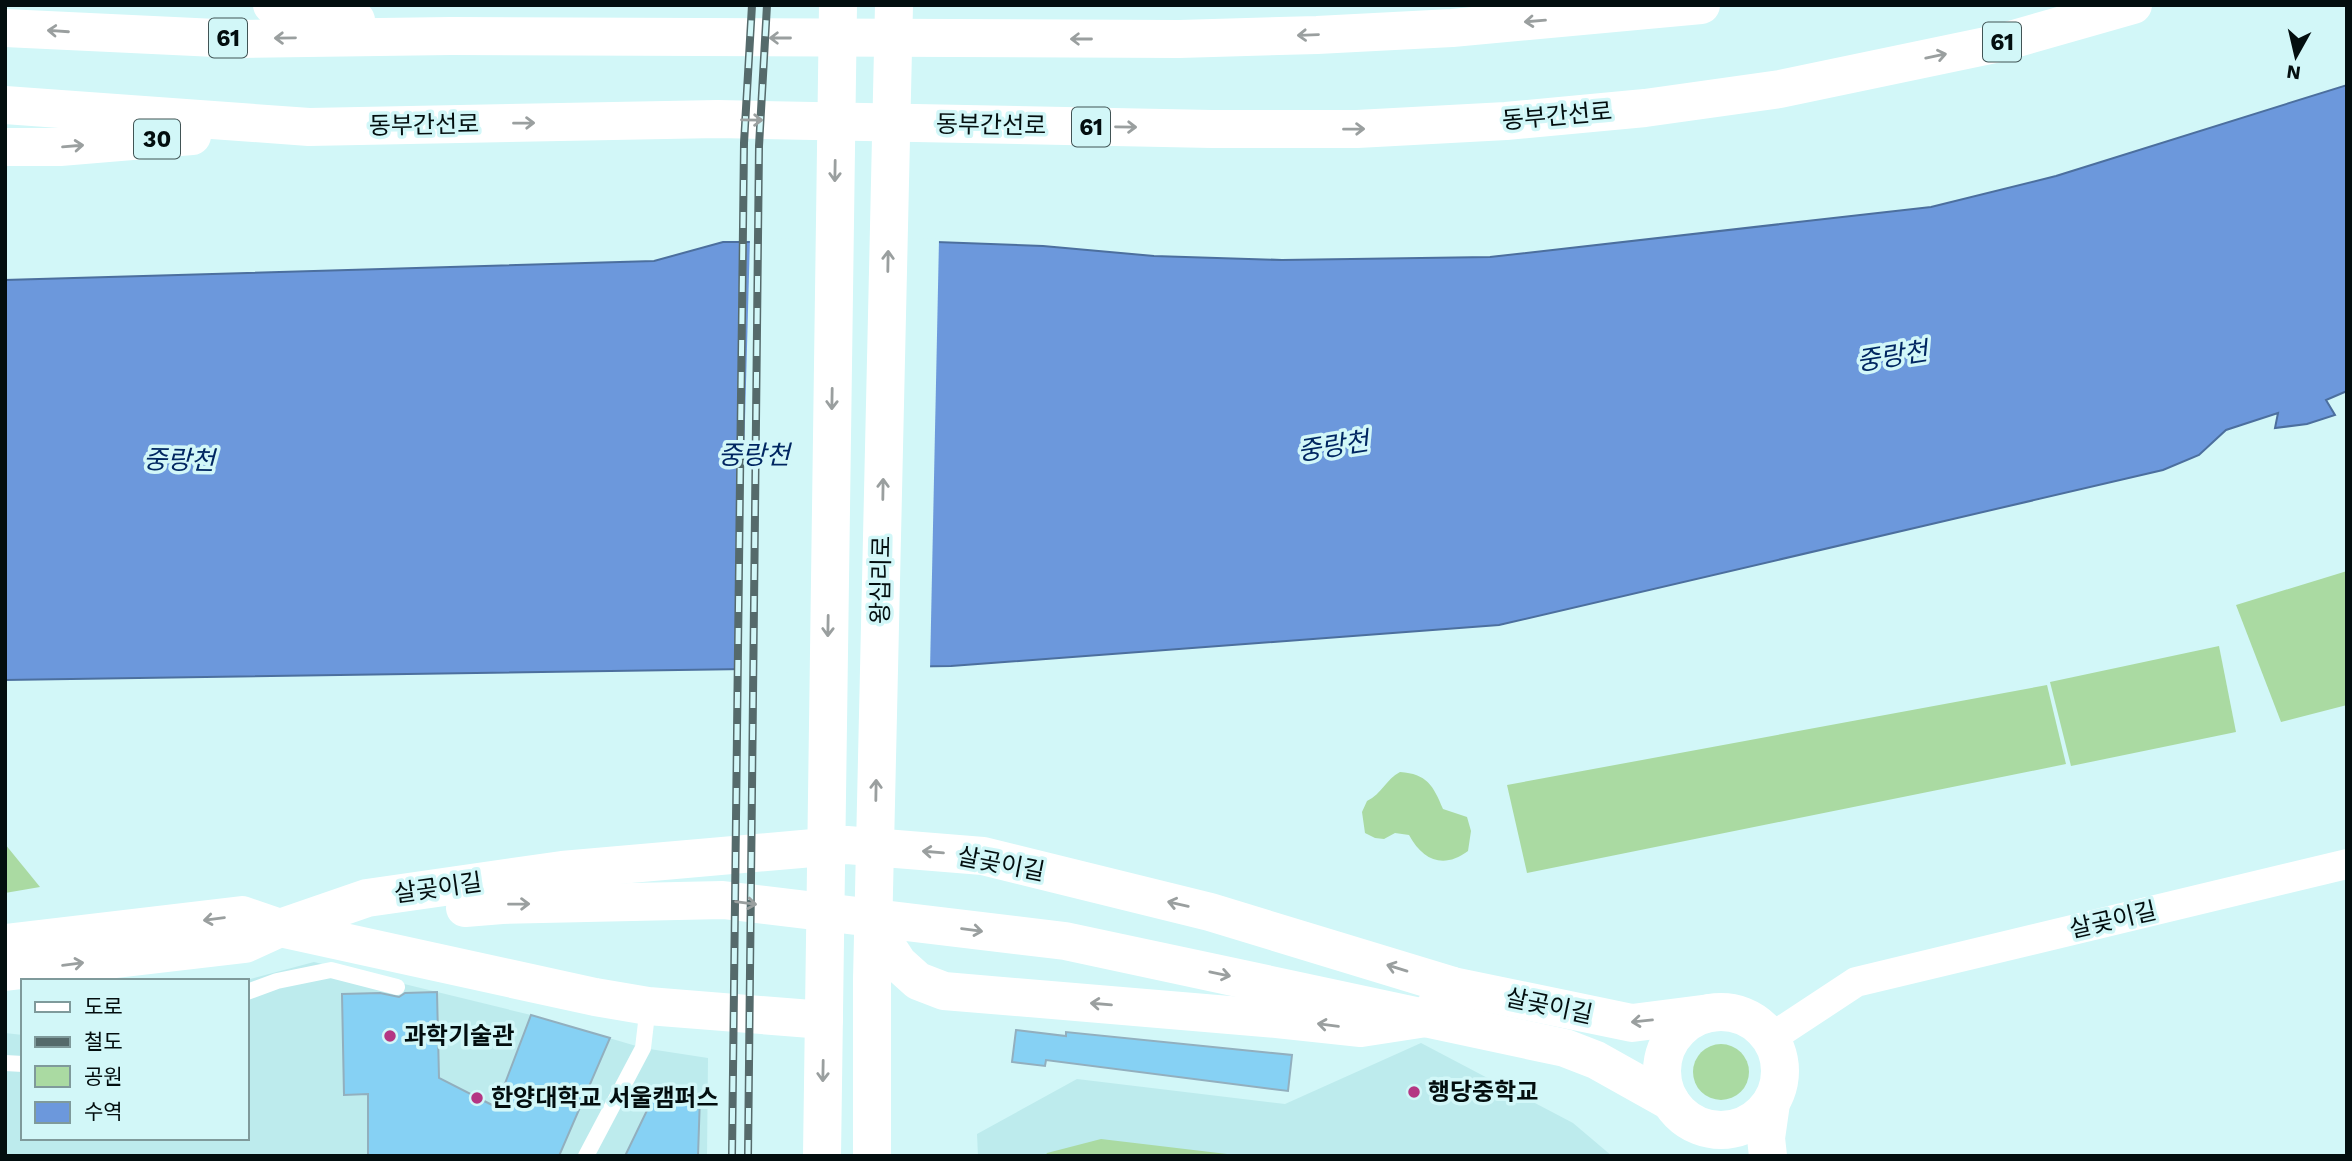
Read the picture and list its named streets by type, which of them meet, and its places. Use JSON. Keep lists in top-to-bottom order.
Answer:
{
  "streets": {
    "main road": [
      "61",
      "동부간선로",
      "30",
      "왕십리로",
      "살곶이길"
    ]
  },
  "crossings": [
    ["동부간선로", "30"]
  ],
  "water": ["중랑천"],
  "places": ["과학기술관", "행당중학교", "한양대학교 서울캠퍼스"],
  "legend": [
    "도로",
    "철도",
    "공원",
    "수역"
  ],
  "north": "bottom"
}
